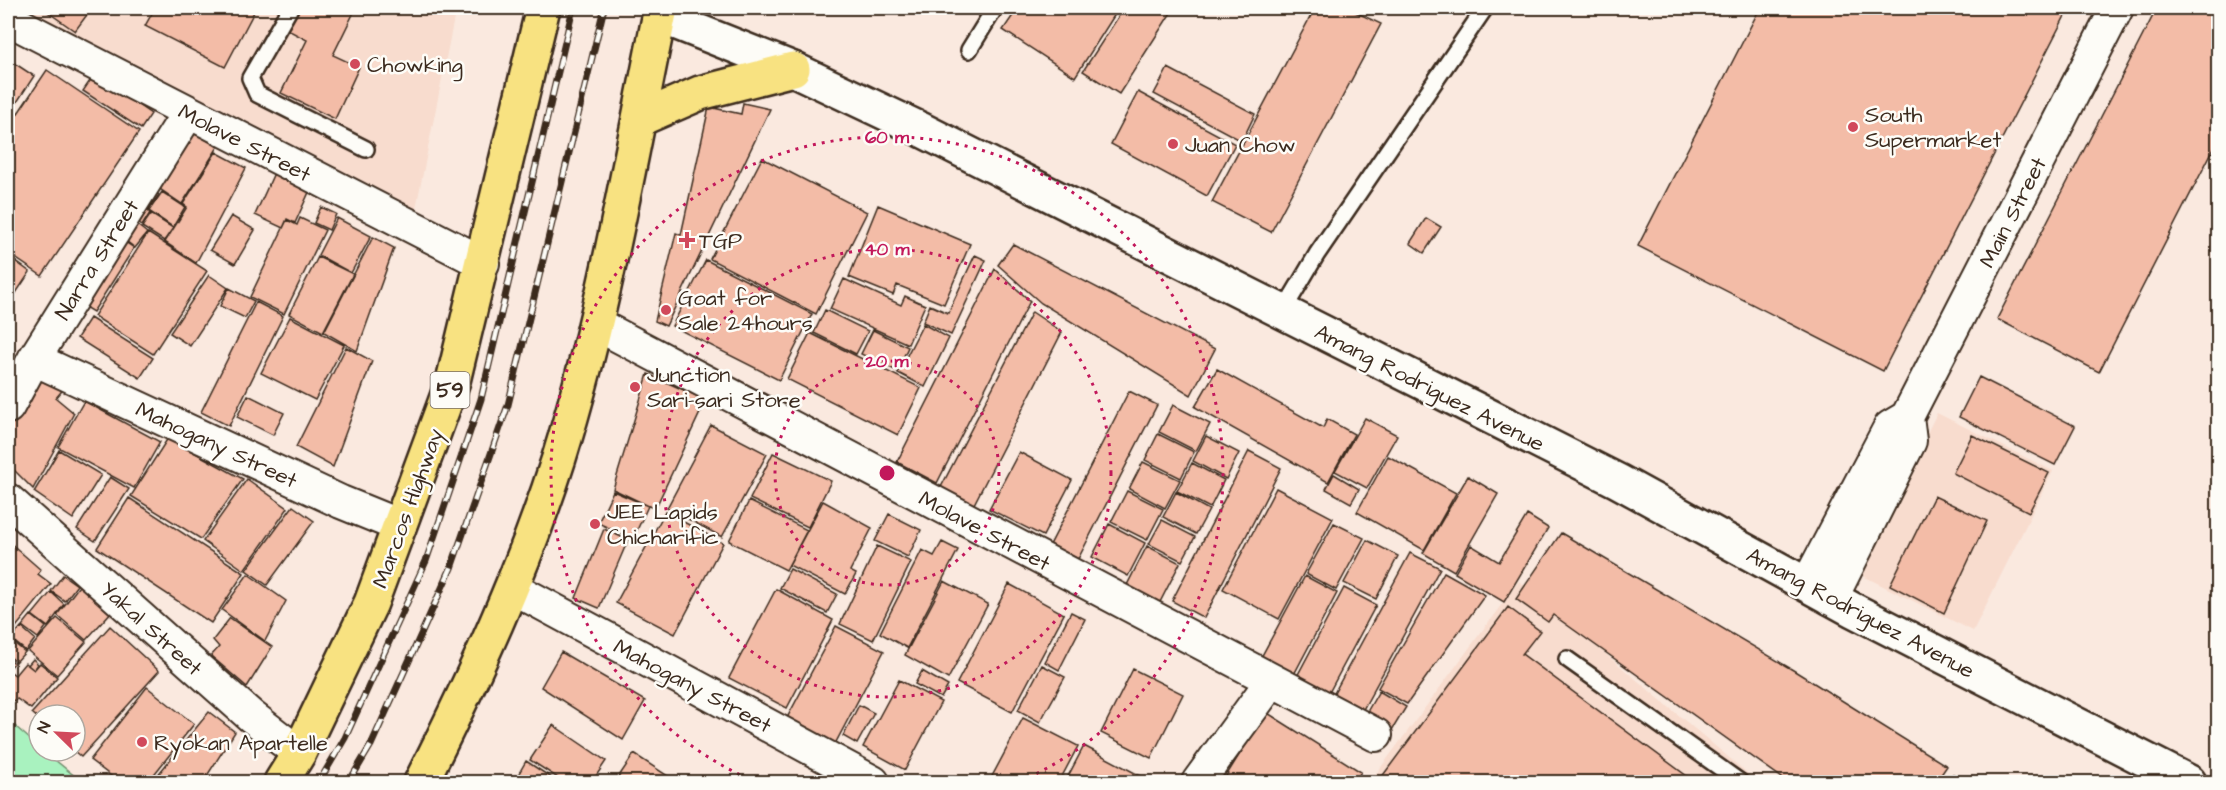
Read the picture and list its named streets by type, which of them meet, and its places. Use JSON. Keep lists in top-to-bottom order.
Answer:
{
  "streets": {
    "main road": ["Amang Rodriguez Avenue", "59", "Marcos Highway"],
    "street": [
      "Molave Street",
      "Main Street",
      "Narra Street",
      "Mahogany Street",
      "Yakal Street"
    ]
  },
  "crossings": [
    ["Molave Street", "Narra Street"],
    ["Molave Street", "Marcos Highway"],
    ["Main Street", "Amang Rodriguez Avenue"],
    ["Narra Street", "Mahogany Street"],
    ["Mahogany Street", "Marcos Highway"],
    ["Marcos Highway", "Yakal Street"]
  ],
  "places": {
    "other": [
      "Chowking",
      "South Supermarket",
      "Juan Chow",
      "Goat for Sale 24hours",
      "Junction Sari-sari Store",
      "JEE Lapids Chicharific",
      "Ryokan Apartelle"
    ],
    "health": ["TGP"]
  },
  "north": "top left",
  "rings": ["60 m", "40 m", "20 m"]
}
